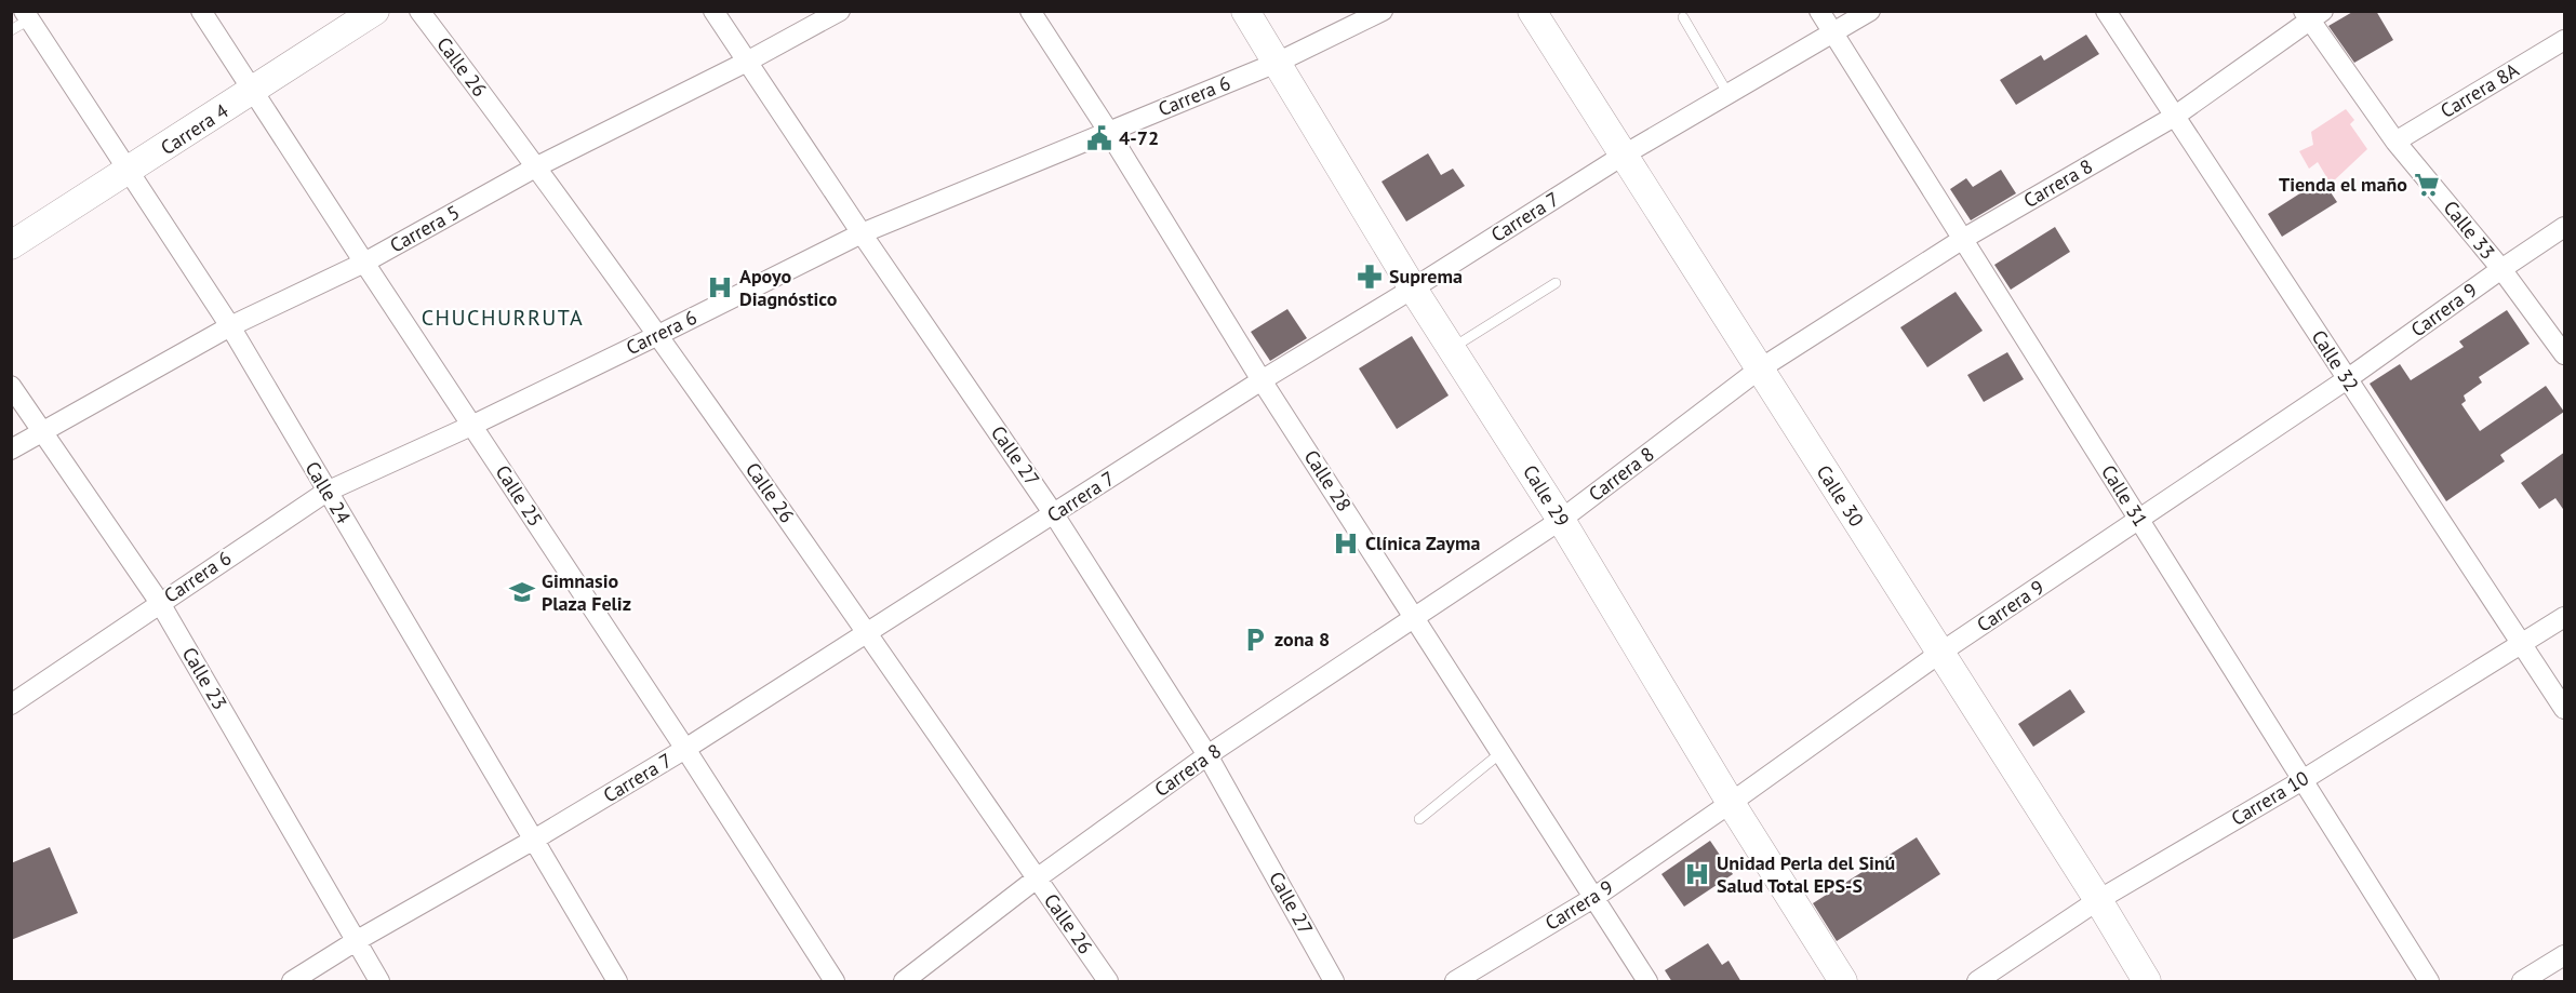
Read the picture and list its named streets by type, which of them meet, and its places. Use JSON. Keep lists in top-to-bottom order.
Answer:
{
  "streets": {
    "street": [
      "Calle 26",
      "Carrera 8A",
      "Carrera 6",
      "Carrera 4",
      "Carrera 8",
      "Carrera 7",
      "Carrera 5",
      "Calle 33",
      "Carrera 9",
      "Calle 32",
      "Calle 27",
      "Calle 28",
      "Calle 24",
      "Calle 25",
      "Calle 29",
      "Calle 30",
      "Calle 31",
      "Calle 23",
      "Carrera 10"
    ]
  },
  "crossings": [
    ["Calle 26", "Carrera 6"],
    ["Calle 26", "Carrera 8"],
    ["Calle 26", "Carrera 7"],
    ["Calle 26", "Carrera 5"],
    ["Carrera 8A", "Calle 33"],
    ["Carrera 6", "Calle 27"],
    ["Carrera 6", "Calle 28"],
    ["Carrera 6", "Calle 24"],
    ["Carrera 6", "Calle 25"],
    ["Carrera 6", "Calle 29"],
    ["Carrera 6", "Calle 23"],
    ["Carrera 4", "Calle 24"],
    ["Carrera 4", "Calle 25"],
    ["Carrera 8", "Calle 33"],
    ["Carrera 8", "Calle 32"],
    ["Carrera 8", "Calle 27"],
    ["Carrera 8", "Calle 28"],
    ["Carrera 8", "Calle 29"],
    ["Carrera 8", "Calle 30"],
    ["Carrera 8", "Calle 31"],
    ["Carrera 7", "Calle 27"],
    ["Carrera 7", "Calle 28"],
    ["Carrera 7", "Calle 24"],
    ["Carrera 7", "Calle 25"],
    ["Carrera 7", "Calle 29"],
    ["Carrera 7", "Calle 30"],
    ["Carrera 7", "Calle 31"],
    ["Carrera 7", "Calle 23"],
    ["Carrera 5", "Calle 27"],
    ["Carrera 5", "Calle 24"],
    ["Carrera 5", "Calle 25"],
    ["Carrera 5", "Calle 23"],
    ["Calle 33", "Carrera 9"],
    ["Carrera 9", "Calle 32"],
    ["Carrera 9", "Calle 28"],
    ["Carrera 9", "Calle 29"],
    ["Carrera 9", "Calle 30"],
    ["Carrera 9", "Calle 31"],
    ["Calle 32", "Carrera 10"],
    ["Calle 30", "Carrera 10"],
    ["Calle 31", "Carrera 10"]
  ],
  "districts": ["CHUCHURRUTA"],
  "places": {
    "public building": ["4-72"],
    "supermarket": ["Tienda el maño"],
    "pharmacy": ["Suprema"],
    "hospital": ["Apoyo Diagnóstico", "Clínica Zayma", "Unidad Perla del Sinú Salud Total EPS-S"],
    "school or university": ["Gimnasio Plaza Feliz"],
    "parking": ["zona 8"]
  }
}
